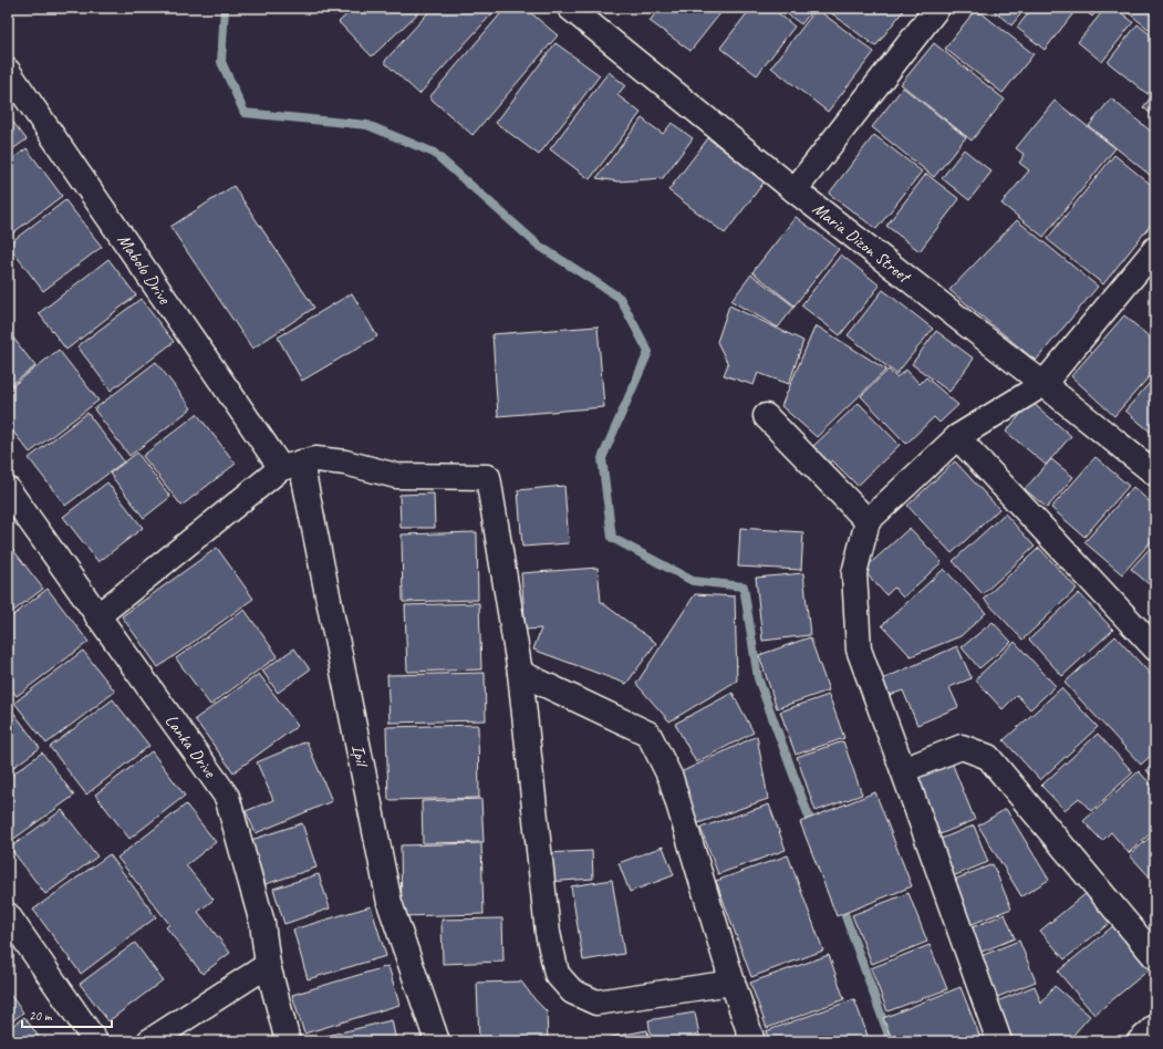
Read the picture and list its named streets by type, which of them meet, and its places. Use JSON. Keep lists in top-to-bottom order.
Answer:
{
  "streets": {
    "street": [
      "Maria Dizon Street",
      "Mabolo Drive",
      "Lanka Drive",
      "Ipil"
    ]
  },
  "crossings": [
    ["Mabolo Drive", "Ipil"]
  ],
  "scale_bar": "20 m"
}
